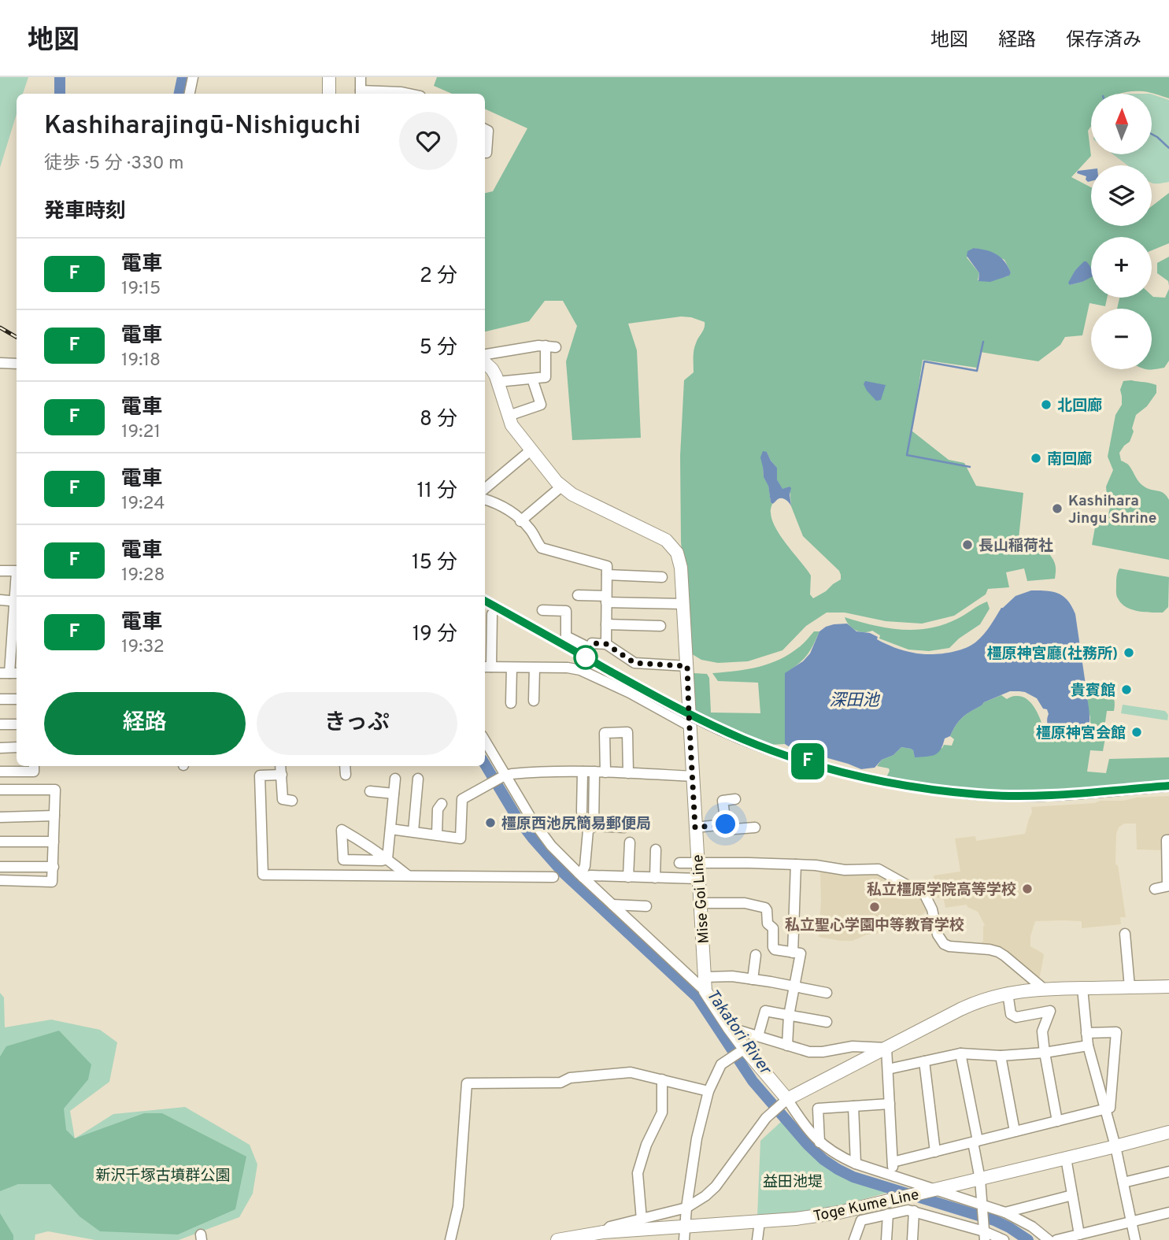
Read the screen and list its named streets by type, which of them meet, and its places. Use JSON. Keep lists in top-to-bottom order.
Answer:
{
  "streets": {
    "main road": ["Mise Goi Line", "Toge Kume Line"]
  },
  "water": ["深田池", "Takatori River"],
  "parks": ["新沢千塚古墳群公園", "益田池堤"],
  "places": [
    "北回廊",
    "南回廊",
    "Kashihara Jingu Shrine",
    "長山稲荷社",
    "橿原神宮廳(社務所)",
    "貴賓館",
    "橿原神宮会館",
    "橿原西池尻簡易郵便局",
    "私立橿原学院高等学校",
    "私立聖心学園中等教育学校"
  ],
  "north": "top",
  "page": {
    "header": "地図",
    "nav": ["地図", "経路", "保存済み"],
    "on_map": "F",
    "map_buttons": ["+", "−"],
    "heading": [
      ["Kashiharajingū-Nishiguchi", "徒歩 · 5 分 · 330 m"],
      "発車時刻"
    ],
    "list": [
      {
        "mark": "F",
        "name": "電車",
        "note": "19:15",
        "value": "2 分"
      },
      {
        "mark": "F",
        "name": "電車",
        "note": "19:18",
        "value": "5 分"
      },
      {
        "mark": "F",
        "name": "電車",
        "note": "19:21",
        "value": "8 分"
      },
      {
        "mark": "F",
        "name": "電車",
        "note": "19:24",
        "value": "11 分"
      },
      {
        "mark": "F",
        "name": "電車",
        "note": "19:28",
        "value": "15 分"
      },
      {
        "mark": "F",
        "name": "電車",
        "note": "19:32",
        "value": "19 分"
      }
    ],
    "buttons": ["経路", "きっぷ"]
  }
}
